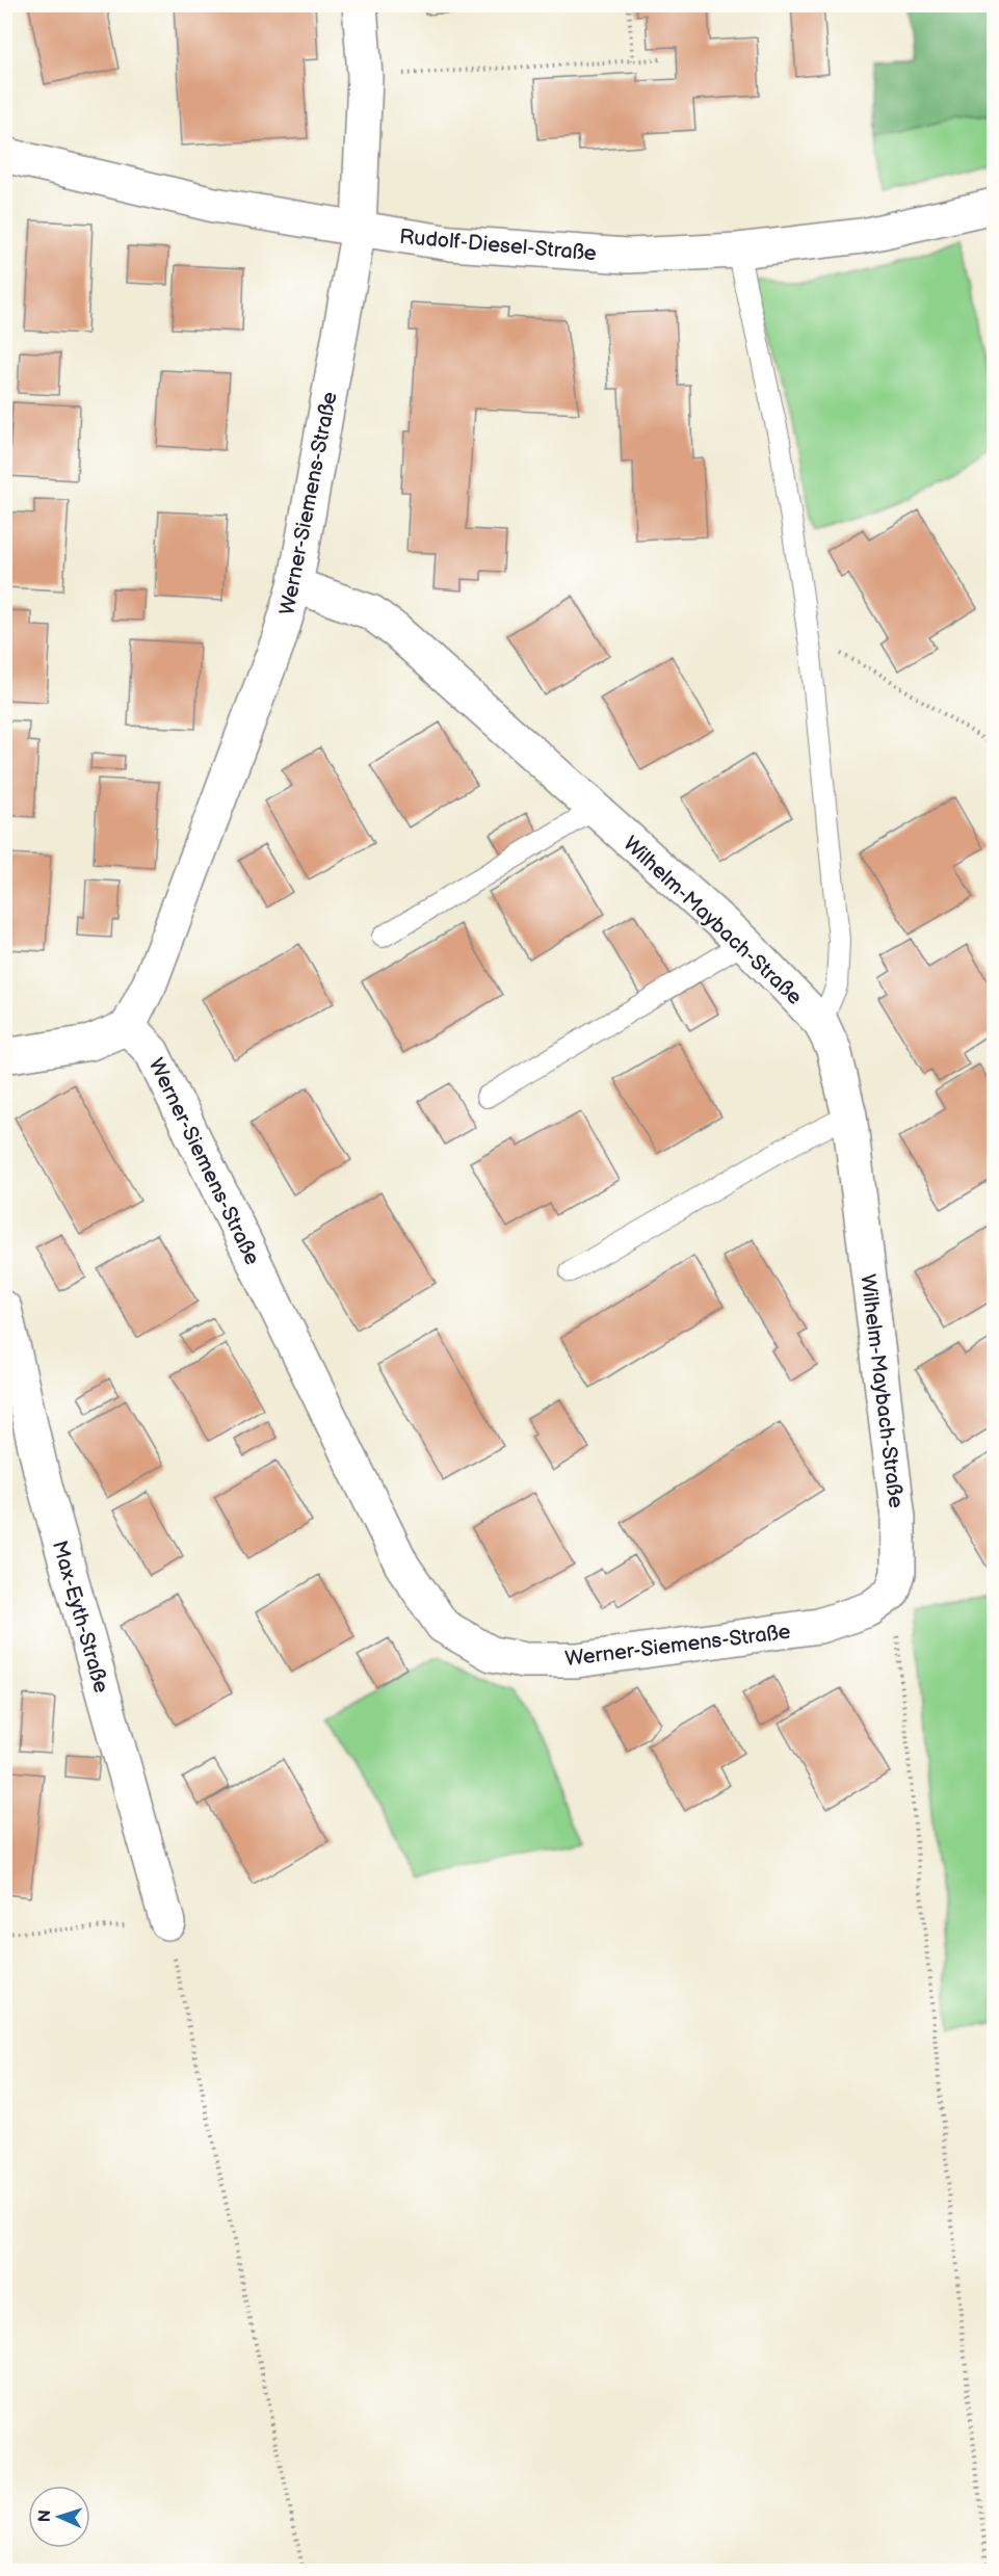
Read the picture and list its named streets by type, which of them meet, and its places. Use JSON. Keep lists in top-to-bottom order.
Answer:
{
  "streets": {
    "street": [
      "Rudolf-Diesel-Straße",
      "Werner-Siemens-Straße",
      "Wilhelm-Maybach-Straße",
      "Max-Eyth-Straße"
    ]
  },
  "crossings": [
    ["Rudolf-Diesel-Straße", "Werner-Siemens-Straße"],
    ["Werner-Siemens-Straße", "Wilhelm-Maybach-Straße"]
  ],
  "north": "left"
}
